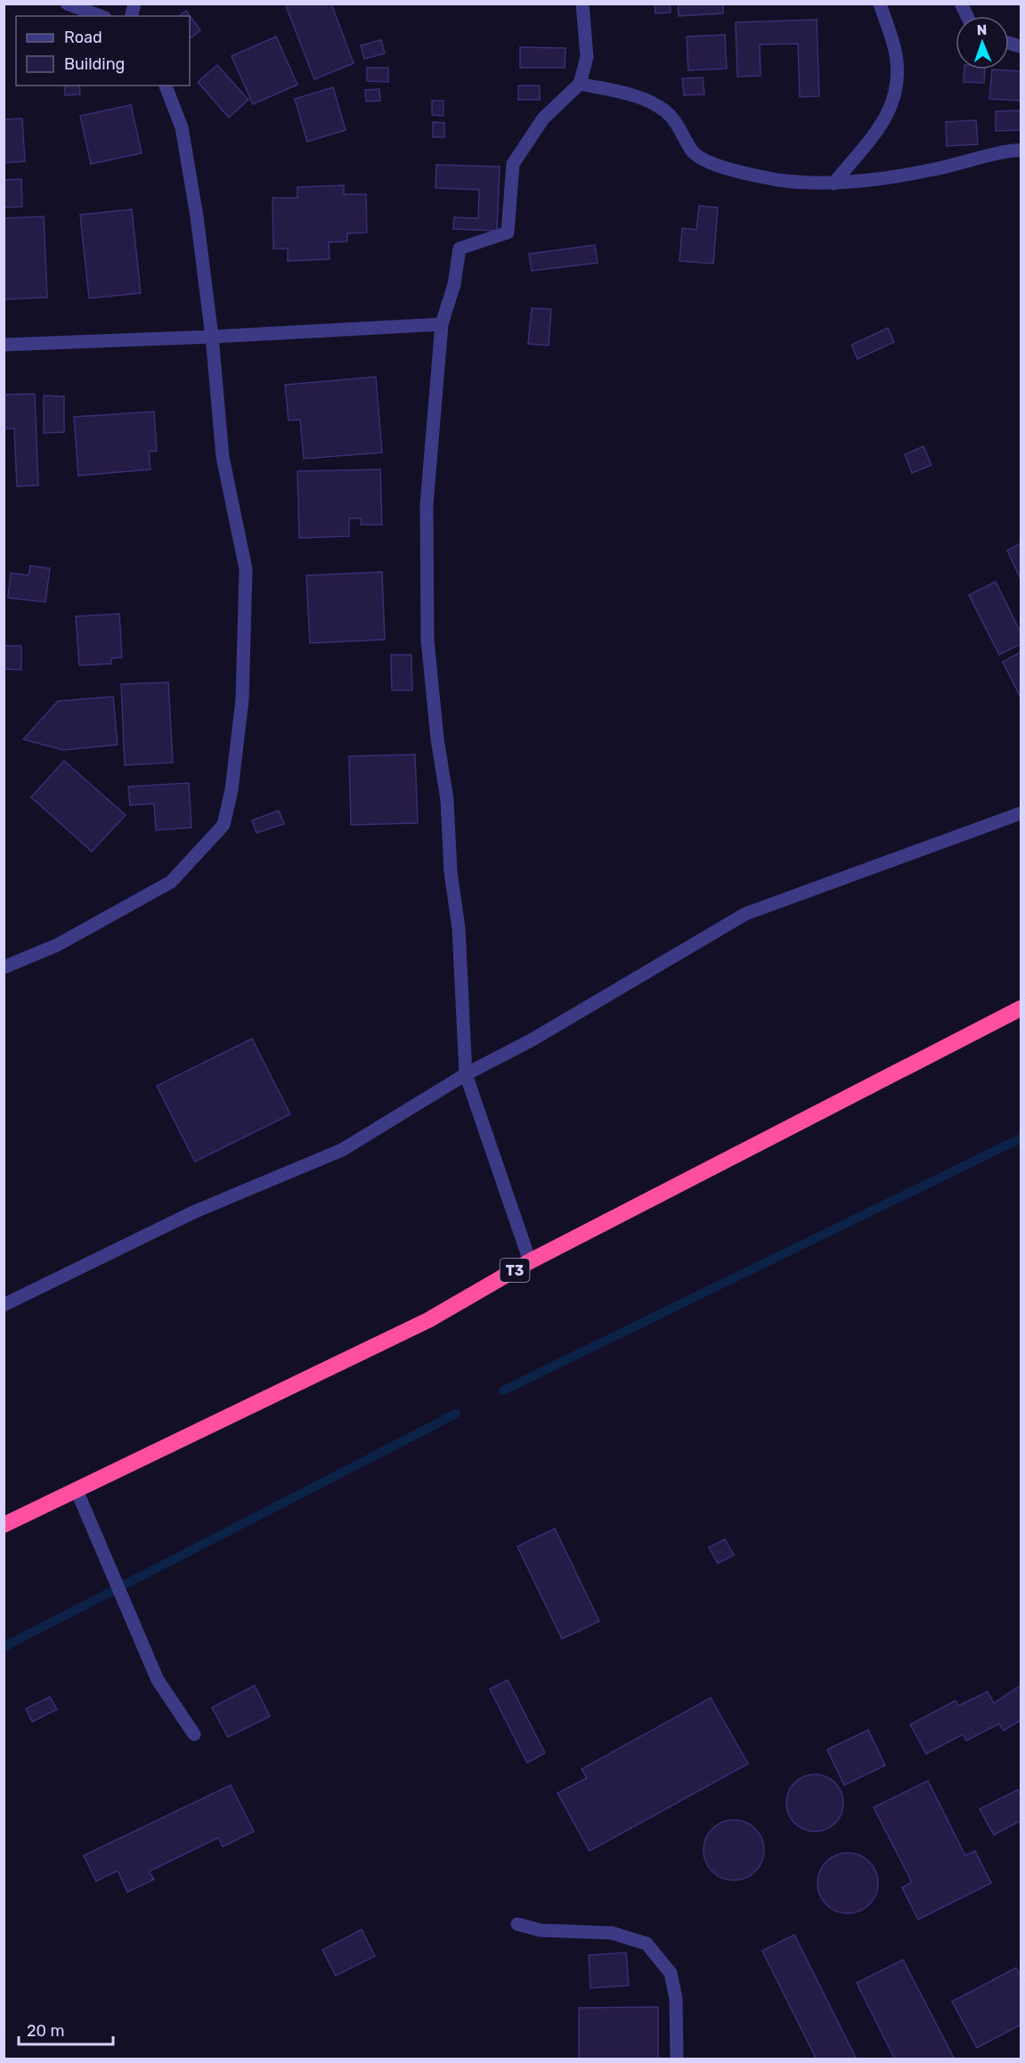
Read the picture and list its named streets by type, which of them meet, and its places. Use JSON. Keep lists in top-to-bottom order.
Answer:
{
  "streets": {
    "highway": ["T3"]
  },
  "legend": ["Road", "Building"],
  "scale_bar": "20 m",
  "north": "top"
}
